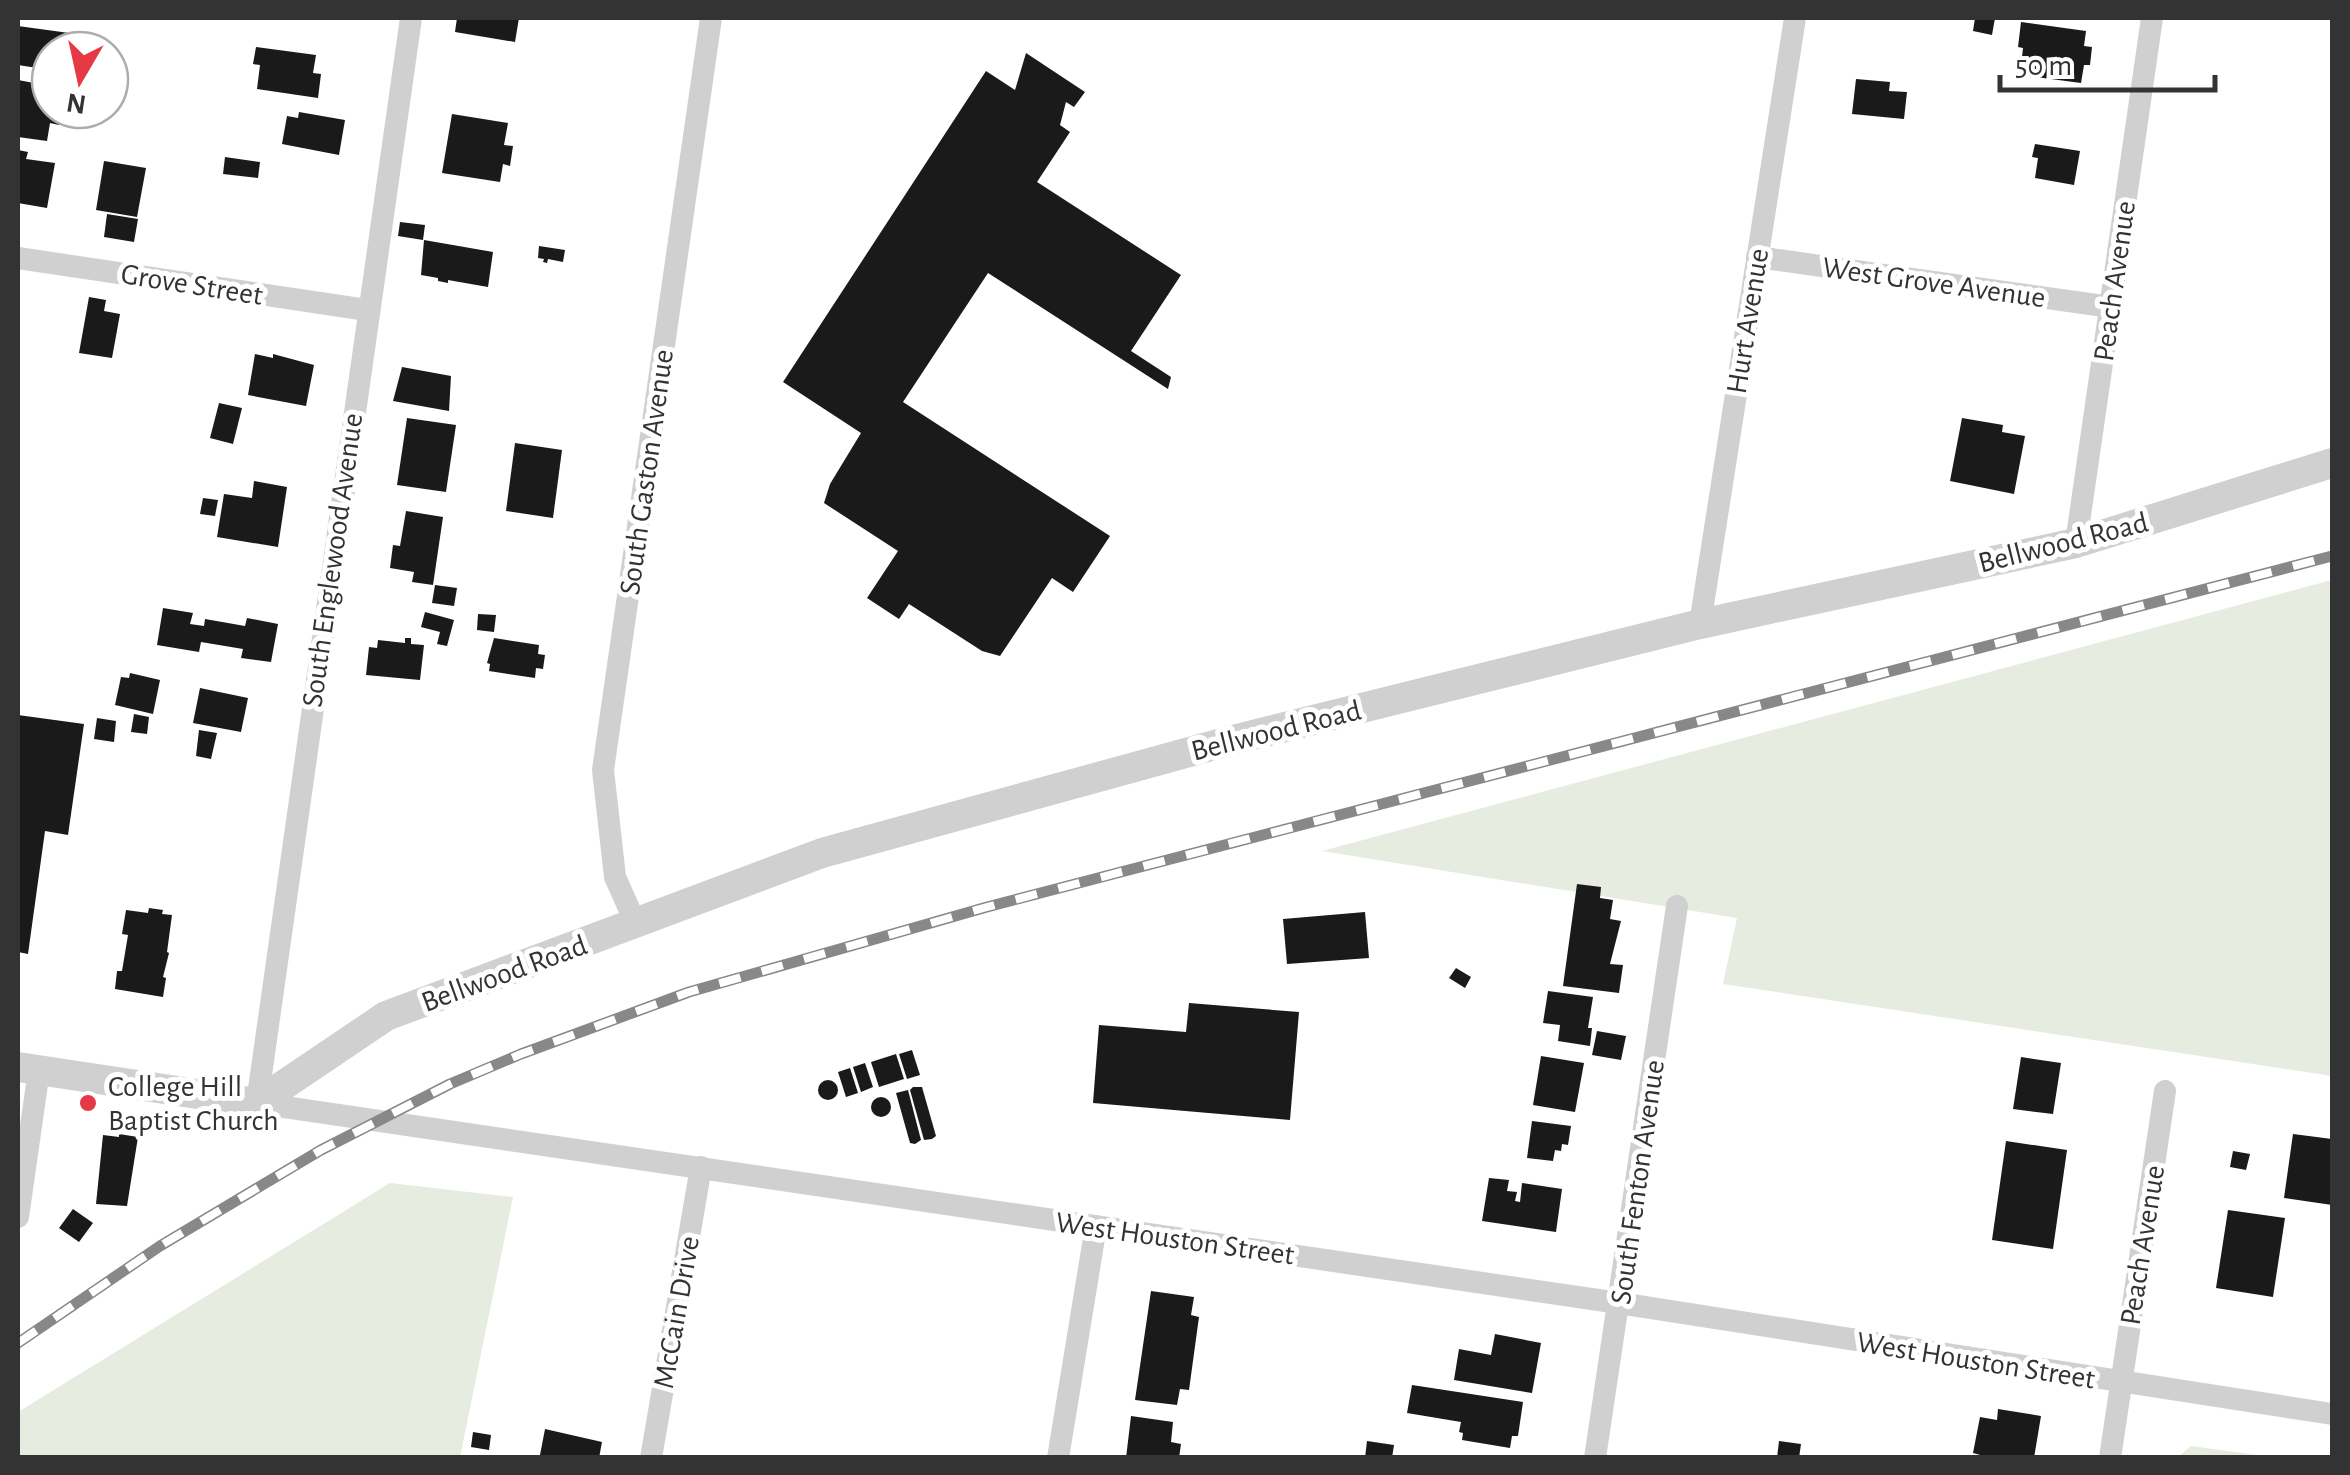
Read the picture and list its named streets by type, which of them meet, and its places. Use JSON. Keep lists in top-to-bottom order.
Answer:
{
  "streets": {
    "street": [
      "Peach Avenue",
      "West Grove Avenue",
      "Grove Street",
      "Hurt Avenue",
      "South Gaston Avenue",
      "Bellwood Road",
      "South Englewood Avenue",
      "South Fenton Avenue",
      "West Houston Street",
      "McCain Drive"
    ]
  },
  "crossings": [
    ["Peach Avenue", "West Grove Avenue"],
    ["Peach Avenue", "Bellwood Road"],
    ["Peach Avenue", "West Houston Street"],
    ["West Grove Avenue", "Hurt Avenue"],
    ["Grove Street", "South Englewood Avenue"],
    ["Hurt Avenue", "Bellwood Road"],
    ["South Gaston Avenue", "Bellwood Road"],
    ["Bellwood Road", "South Englewood Avenue"],
    ["Bellwood Road", "West Houston Street"],
    ["South Englewood Avenue", "West Houston Street"],
    ["South Fenton Avenue", "West Houston Street"],
    ["West Houston Street", "McCain Drive"]
  ],
  "places": ["College Hill Baptist Church"],
  "scale_bar": "50 m",
  "north": "bottom"
}
